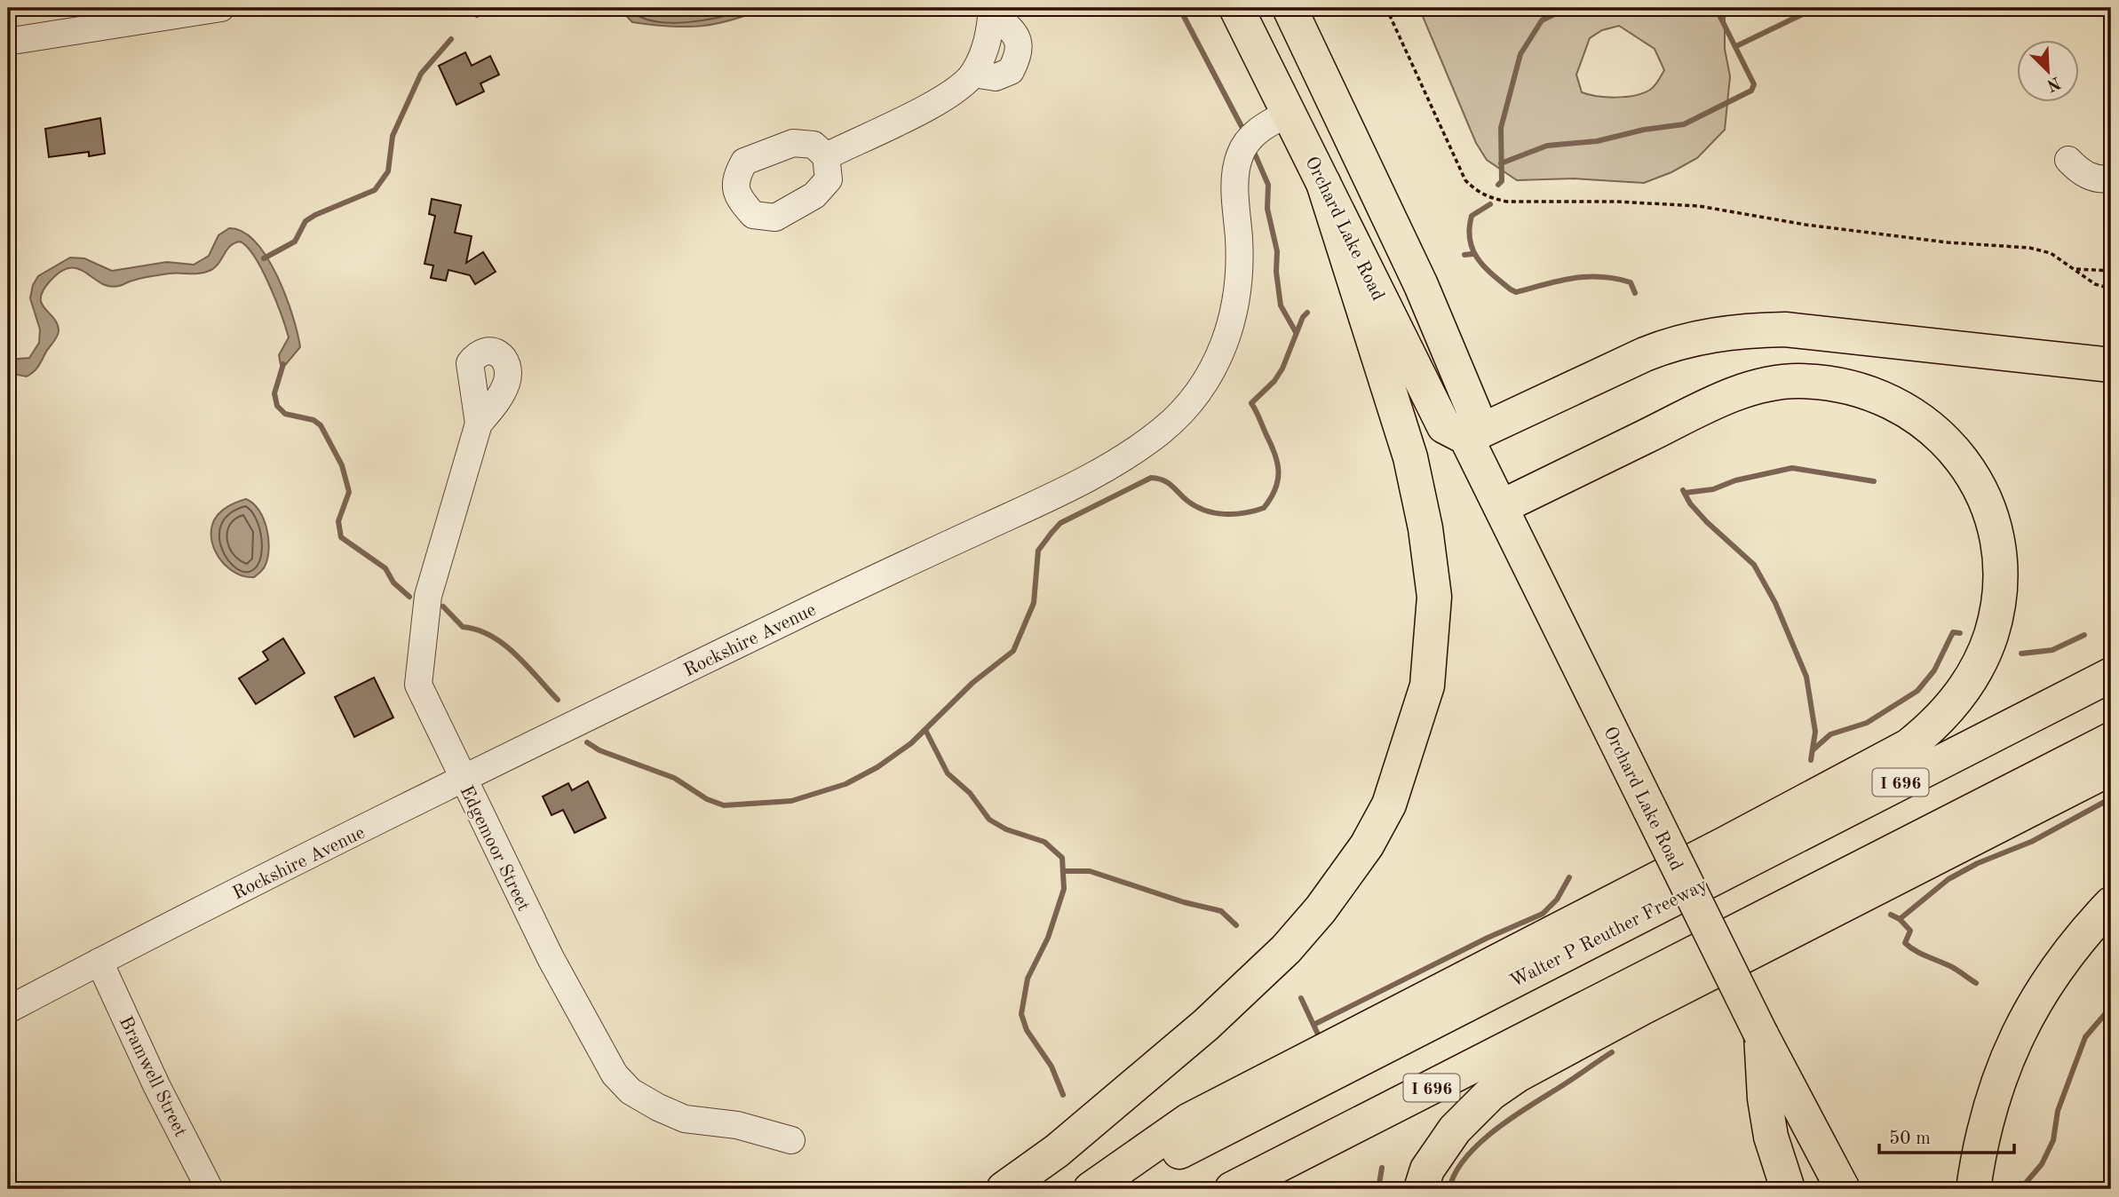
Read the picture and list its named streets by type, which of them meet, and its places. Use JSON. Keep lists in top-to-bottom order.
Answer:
{
  "streets": {
    "main road": ["Orchard Lake Road", "I 696", "Walter P Reuther Freeway"],
    "street": ["Rockshire Avenue", "Edgemoor Street", "Bramwell Street"]
  },
  "crossings": [
    ["Orchard Lake Road", "Rockshire Avenue"],
    ["Rockshire Avenue", "Edgemoor Street"],
    ["Rockshire Avenue", "Bramwell Street"]
  ],
  "scale_bar": "50 m",
  "north": "bottom right"
}
